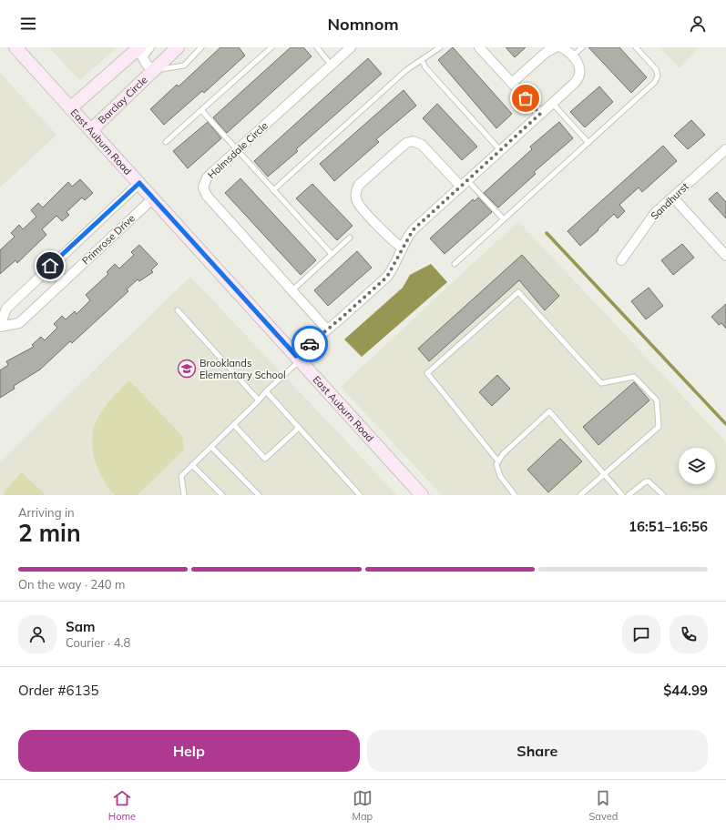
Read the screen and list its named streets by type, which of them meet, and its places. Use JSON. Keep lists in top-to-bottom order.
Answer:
{
  "streets": {
    "main road": ["Barclay Circle", "East Auburn Road"],
    "street": ["Holmsdale Circle", "Sandhurst", "Primrose Drive"]
  },
  "crossings": [
    ["Barclay Circle", "East Auburn Road"],
    ["East Auburn Road", "Primrose Drive"]
  ],
  "places": {
    "school or university": ["Brooklands Elementary School"]
  },
  "page": {
    "header": "Nomnom",
    "heading": ["2 min", "Arriving in", "16:51–16:56"],
    "panel": [
      "Sam",
      "Courier · 4.8",
      "Order #6135",
      "$44.99"
    ],
    "bar": "On the way · 240 m",
    "buttons": ["Help", "Share"],
    "tabs": ["Home", "Map", "Saved"]
  }
}
